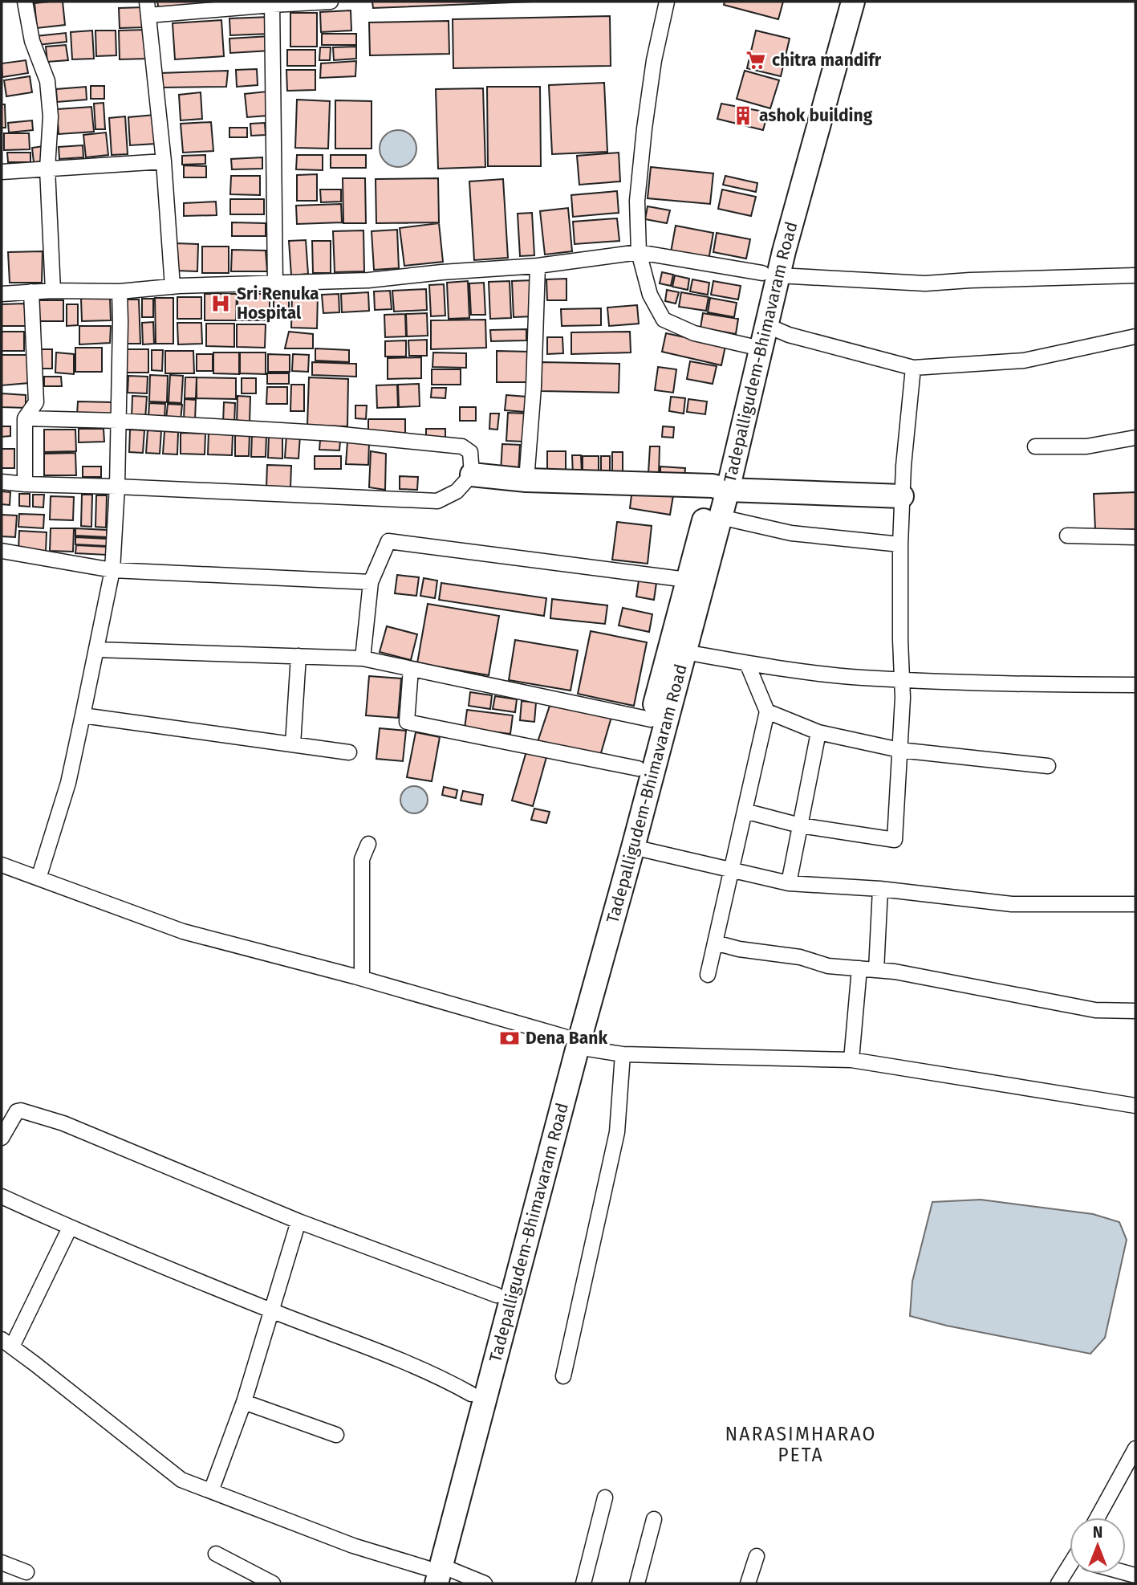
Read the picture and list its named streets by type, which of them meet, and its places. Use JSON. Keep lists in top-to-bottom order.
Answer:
{
  "streets": {
    "main road": ["Tadepalligudem-Bhimavaram Road"]
  },
  "districts": ["NARASIMHARAO PETA"],
  "places": {
    "supermarket": ["chitra mandifr"],
    "building": ["ashok building"],
    "hospital": ["Sri Renuka Hospital"],
    "bank": ["Dena Bank"]
  },
  "north": "top"
}
